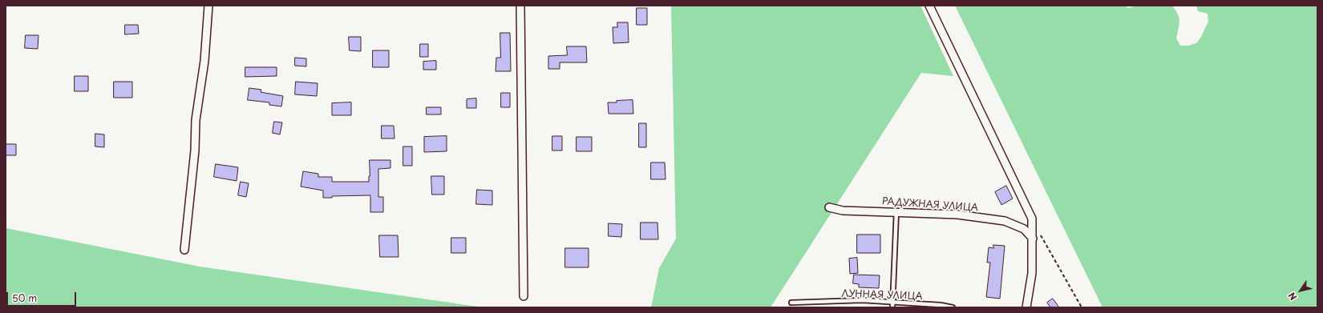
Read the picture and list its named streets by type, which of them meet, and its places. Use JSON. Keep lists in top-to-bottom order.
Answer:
{
  "streets": {
    "street": ["РАДУЖНАЯ УЛИЦА"],
    "lane": ["ЛУННАЯ УЛИЦА"]
  },
  "scale_bar": "50 m",
  "north": "bottom left"
}
